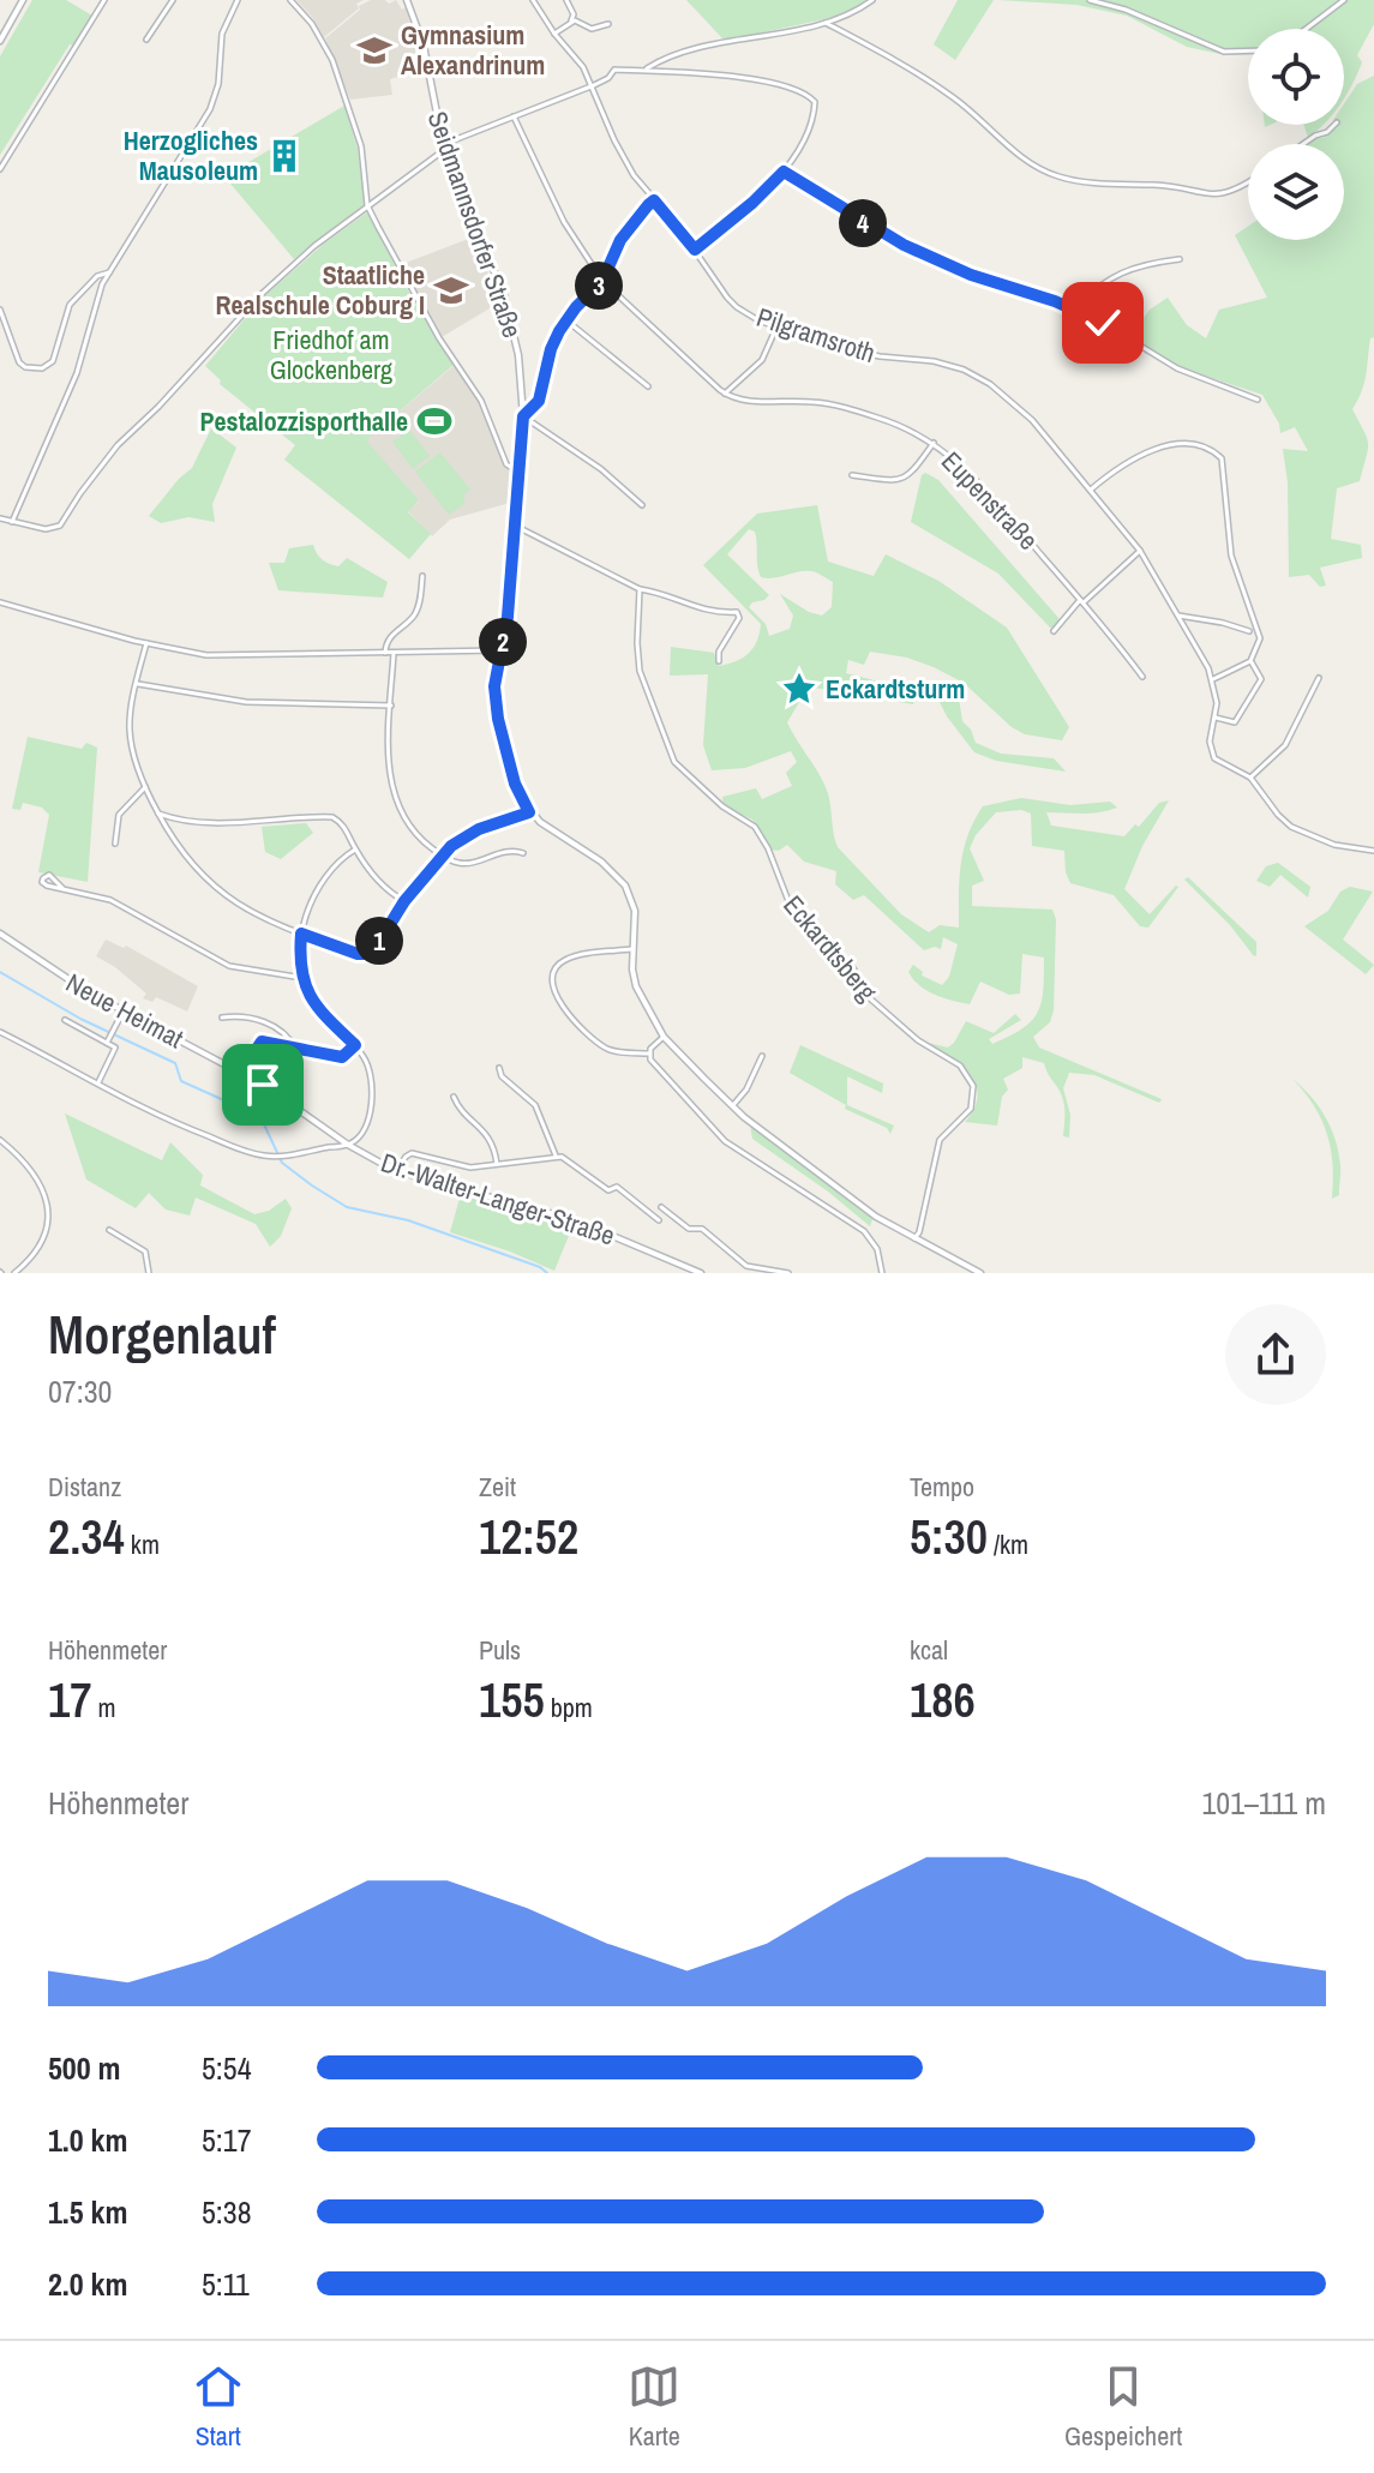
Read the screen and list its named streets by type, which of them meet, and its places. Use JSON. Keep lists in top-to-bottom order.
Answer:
{
  "streets": {
    "street": [
      "Seidmannsdorfer Straße",
      "Pilgramsroth",
      "Eupenstraße",
      "Eckardtsberg",
      "Neue Heimat",
      "Dr.-Walter-Langer-Straße"
    ]
  },
  "crossings": [
    ["Neue Heimat", "Dr.-Walter-Langer-Straße"]
  ],
  "parks": ["Friedhof am Glockenberg"],
  "places": {
    "school or university": ["Gymnasium Alexandrinum", "Staatliche Realschule Coburg I"],
    "building": ["Herzogliches Mausoleum"],
    "sports": ["Pestalozzisporthalle"],
    "place": ["Eckardtsturm"]
  },
  "page": {
    "pins": [
      "4",
      "3",
      "2",
      "1"
    ],
    "heading": ["Morgenlauf", "07:30"],
    "stats": [
      ["Distanz", "2.34 km"],
      ["Zeit", "12:52"],
      ["Tempo", "5:30 /km"],
      ["Höhenmeter", "17 m"],
      ["Puls", "155 bpm"],
      ["kcal", "186"]
    ],
    "chart": ["Höhenmeter", "101–111 m"],
    "list": [
      {
        "name": "500 m",
        "note": "5:54"
      },
      {
        "name": "1.0 km",
        "note": "5:17"
      },
      {
        "name": "1.5 km",
        "note": "5:38"
      },
      {
        "name": "2.0 km",
        "note": "5:11"
      }
    ],
    "tabs": ["Start", "Karte", "Gespeichert"]
  }
}
